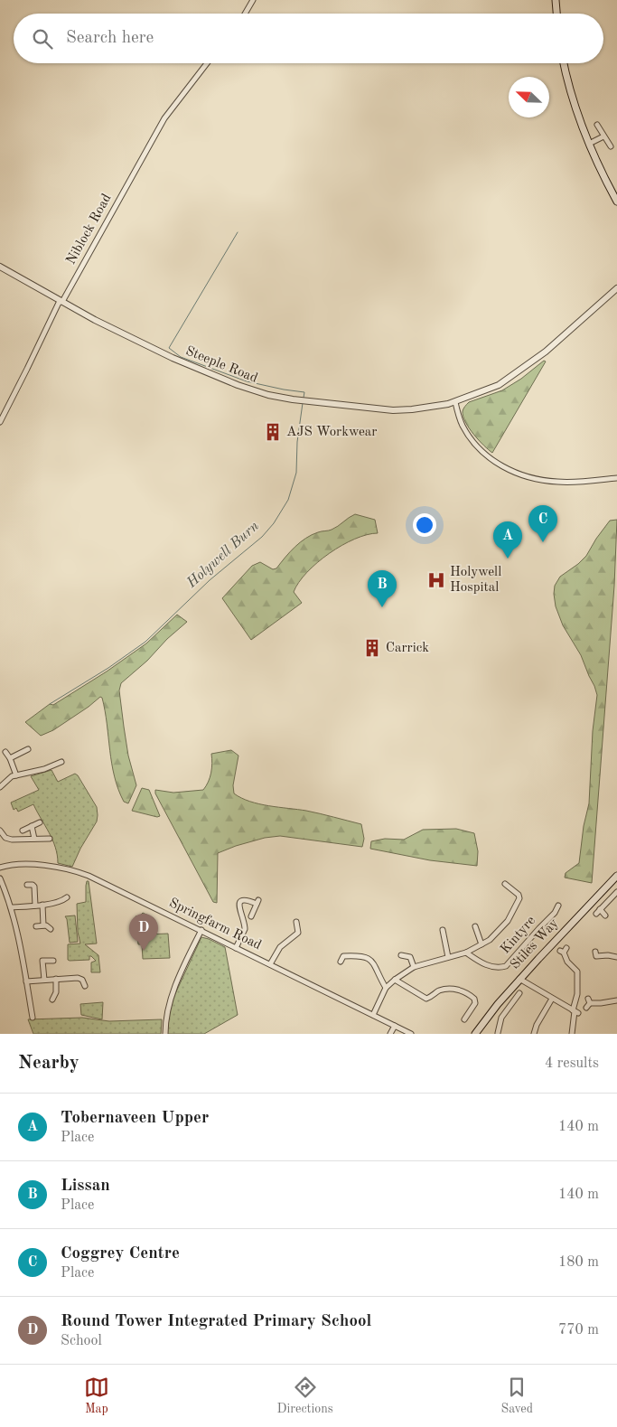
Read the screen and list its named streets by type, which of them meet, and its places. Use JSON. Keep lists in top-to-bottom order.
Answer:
{
  "streets": {
    "main road": ["Stiles Way"],
    "street": [
      "Niblock Road",
      "Steeple Road",
      "Springfarm Road",
      "Kintyre"
    ]
  },
  "crossings": [
    ["Niblock Road", "Steeple Road"],
    ["Springfarm Road", "Kintyre"]
  ],
  "water": ["Holywell Burn"],
  "places": {
    "building": ["AJS Workwear", "Carrick"],
    "hospital": ["Holywell Hospital"]
  },
  "north": "top left",
  "page": {
    "search": "Search here",
    "pins": [
      "C",
      "A",
      "B",
      "D"
    ],
    "heading": ["Nearby", "4 results"],
    "list": [
      {
        "mark": "A",
        "name": "Tobernaveen Upper",
        "note": "Place",
        "value": "140 m"
      },
      {
        "mark": "B",
        "name": "Lissan",
        "note": "Place",
        "value": "140 m"
      },
      {
        "mark": "C",
        "name": "Coggrey Centre",
        "note": "Place",
        "value": "180 m"
      },
      {
        "mark": "D",
        "name": "Round Tower Integrated Primary School",
        "note": "School",
        "value": "770 m"
      }
    ],
    "nav": ["Map", "Directions", "Saved"]
  }
}
